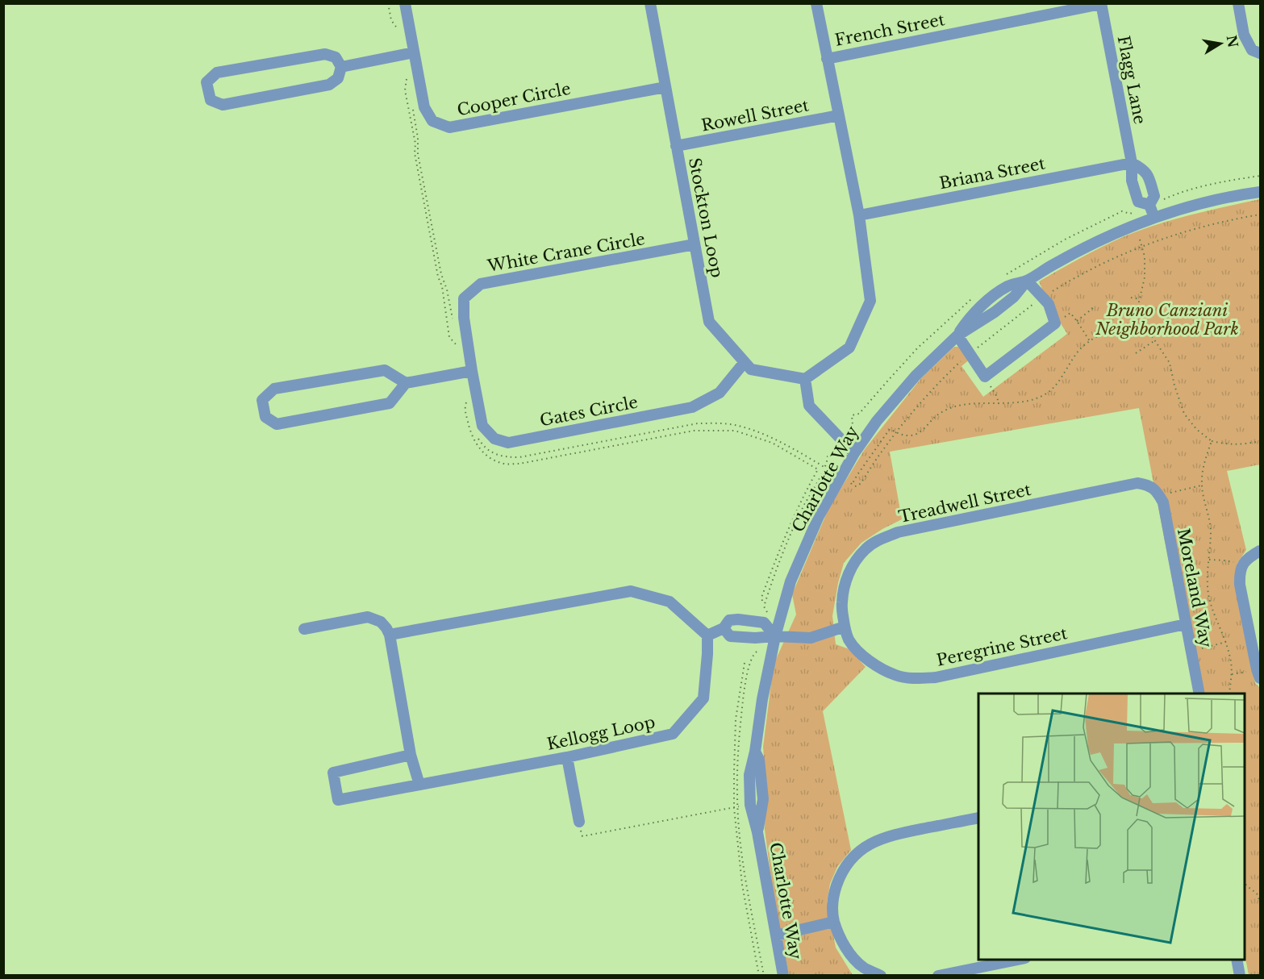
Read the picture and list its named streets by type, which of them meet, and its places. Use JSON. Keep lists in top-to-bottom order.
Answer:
{
  "streets": {
    "street": [
      "French Street",
      "Flagg Lane",
      "Cooper Circle",
      "Rowell Street",
      "Briana Street",
      "Stockton Loop",
      "White Crane Circle",
      "Gates Circle",
      "Charlotte Way",
      "Treadwell Street",
      "Moreland Way",
      "Peregrine Street",
      "Kellogg Loop"
    ]
  },
  "crossings": [
    ["French Street", "Flagg Lane"],
    ["Flagg Lane", "Briana Street"],
    ["Flagg Lane", "Charlotte Way"],
    ["Cooper Circle", "Stockton Loop"],
    ["Rowell Street", "Stockton Loop"],
    ["Stockton Loop", "White Crane Circle"],
    ["Stockton Loop", "Gates Circle"],
    ["White Crane Circle", "Gates Circle"],
    ["Treadwell Street", "Moreland Way"],
    ["Treadwell Street", "Peregrine Street"],
    ["Moreland Way", "Peregrine Street"]
  ],
  "parks": ["Bruno Canziani Neighborhood Park"],
  "north": "right"
}
